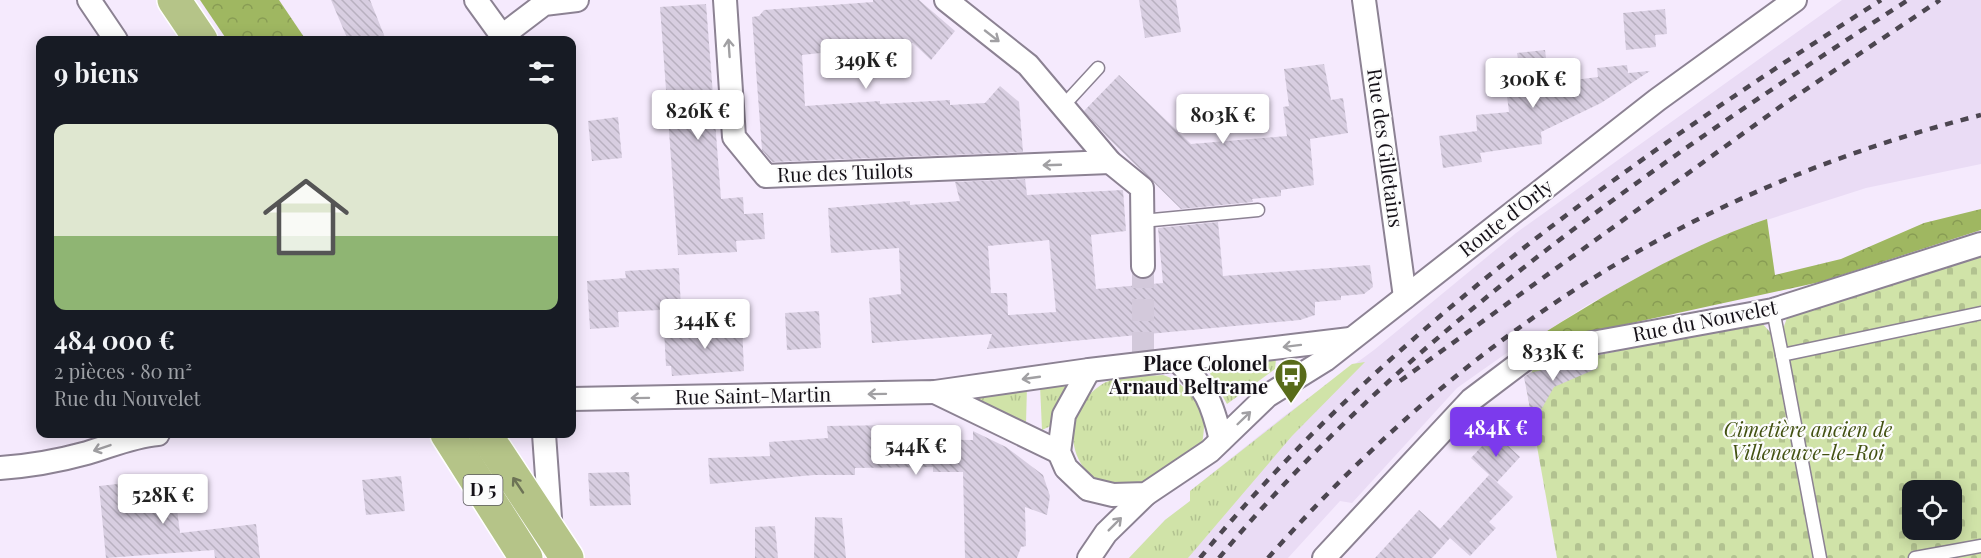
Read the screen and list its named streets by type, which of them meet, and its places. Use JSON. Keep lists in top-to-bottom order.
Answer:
{
  "streets": {
    "main road": ["D 5"],
    "street": [
      "Rue des Gilletains",
      "Rue des Tuilots",
      "Route d'Orly",
      "Rue du Nouvelet",
      "Rue Saint-Martin"
    ]
  },
  "crossings": [
    ["Rue des Gilletains", "Route d'Orly"],
    ["Route d'Orly", "Rue Saint-Martin"]
  ],
  "one_way": ["Rue Saint-Martin"],
  "parks": ["Cimetière ancien de Villeneuve-le-Roi"],
  "places": {
    "bus stop": ["Place Colonel Arnaud Beltrame"]
  },
  "page": {
    "heading": "9 biens",
    "price": [
      "349K €",
      "300K €",
      "826K €",
      "803K €",
      "344K €",
      "833K €",
      "484K €",
      "544K €",
      "528K €"
    ],
    "list": [
      {
        "name": "484 000 €",
        "note": "2 pièces · 80 m² · Rue du Nouvelet"
      }
    ]
  }
}
